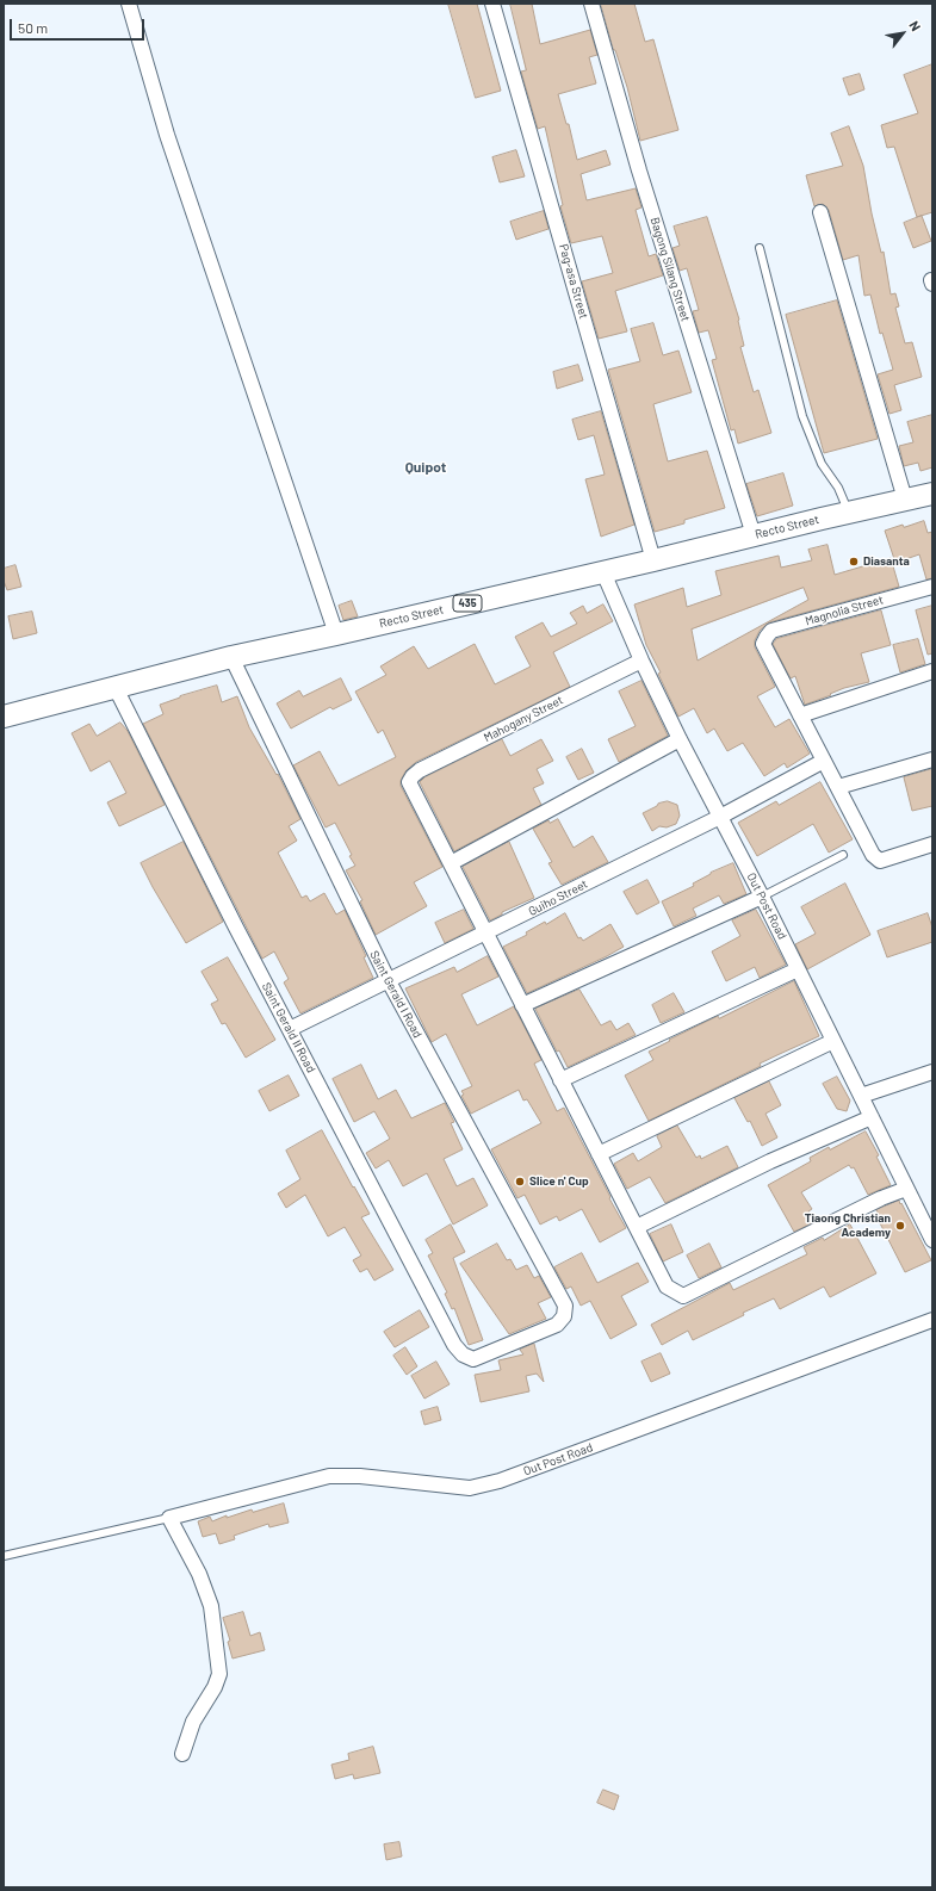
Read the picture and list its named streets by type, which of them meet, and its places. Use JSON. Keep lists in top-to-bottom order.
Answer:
{
  "streets": {
    "main road": ["Recto Street", "435"],
    "street": [
      "Bagong Silang Street",
      "Pag-asa Street",
      "Magnolia Street",
      "Mahogany Street",
      "Guiho Street",
      "Out Post Road",
      "Saint Gerald I Road",
      "Saint Gerald II Road"
    ]
  },
  "crossings": [
    ["Bagong Silang Street", "Recto Street"],
    ["Pag-asa Street", "Recto Street"],
    ["Recto Street", "Out Post Road"],
    ["Recto Street", "Saint Gerald I Road"],
    ["Recto Street", "Saint Gerald II Road"],
    ["Mahogany Street", "Out Post Road"],
    ["Guiho Street", "Out Post Road"],
    ["Guiho Street", "Saint Gerald I Road"],
    ["Guiho Street", "Saint Gerald II Road"],
    ["Saint Gerald I Road", "Saint Gerald II Road"]
  ],
  "districts": ["Quipot"],
  "places": ["Diasanta", "Slice n' Cup", "Tiaong Christian Academy"],
  "scale_bar": "50 m",
  "north": "top right"
}
